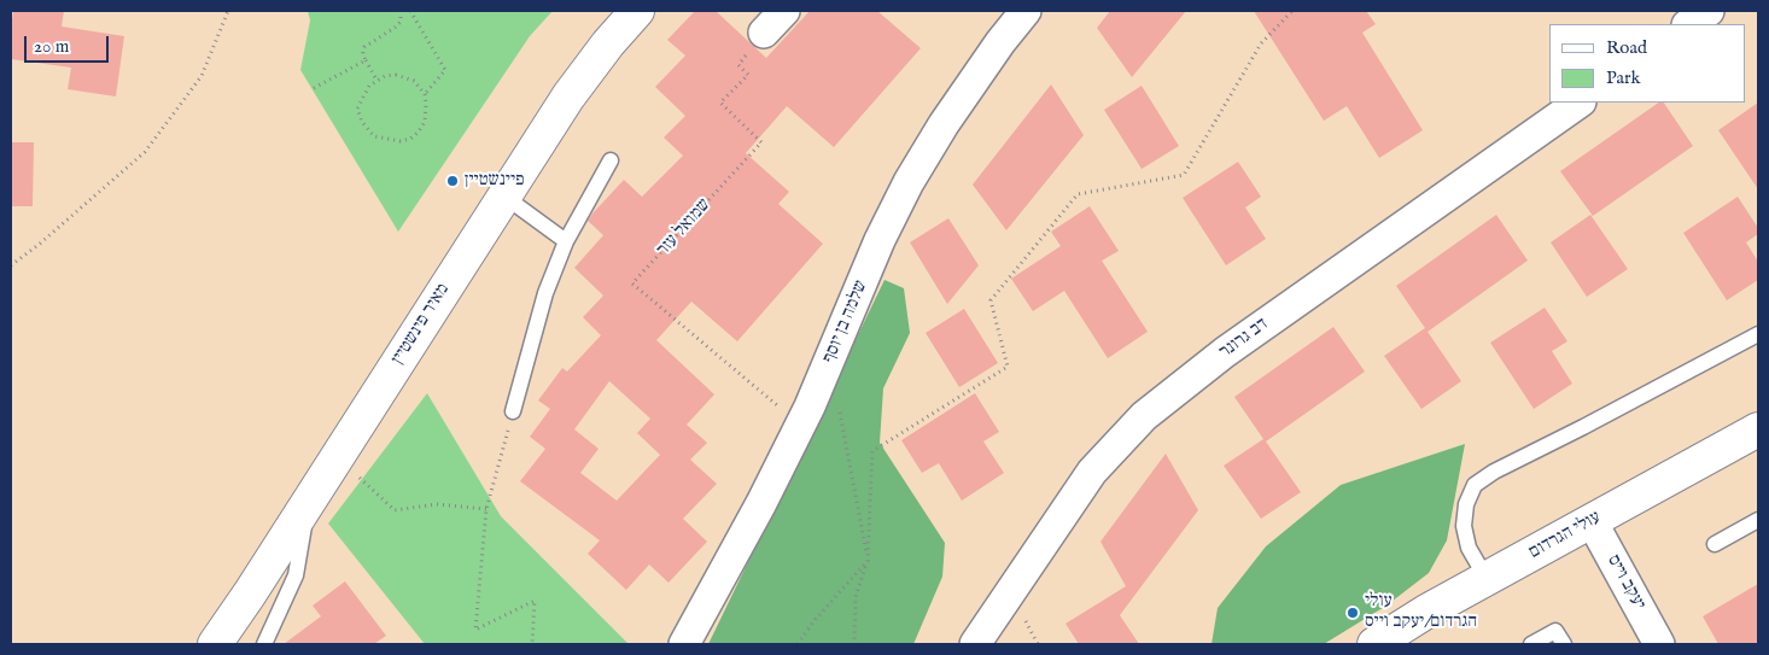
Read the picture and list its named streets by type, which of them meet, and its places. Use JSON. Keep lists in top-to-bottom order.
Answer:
{
  "streets": {
    "street": [
      "שלמה בן יוסף",
      "מאיר פינשטיין",
      "דב גרונר",
      "עולי הגרדום",
      "יעקב וייס"
    ],
    "path": ["שמואל עזר"]
  },
  "crossings": [
    ["שמואל עזר", "שלמה בן יוסף"],
    ["עולי הגרדום", "יעקב וייס"]
  ],
  "places": ["פיינשטיין", "עולי הגרדום/יעקב וייס"],
  "legend": ["Road", "Park"],
  "scale_bar": "20 m"
}
